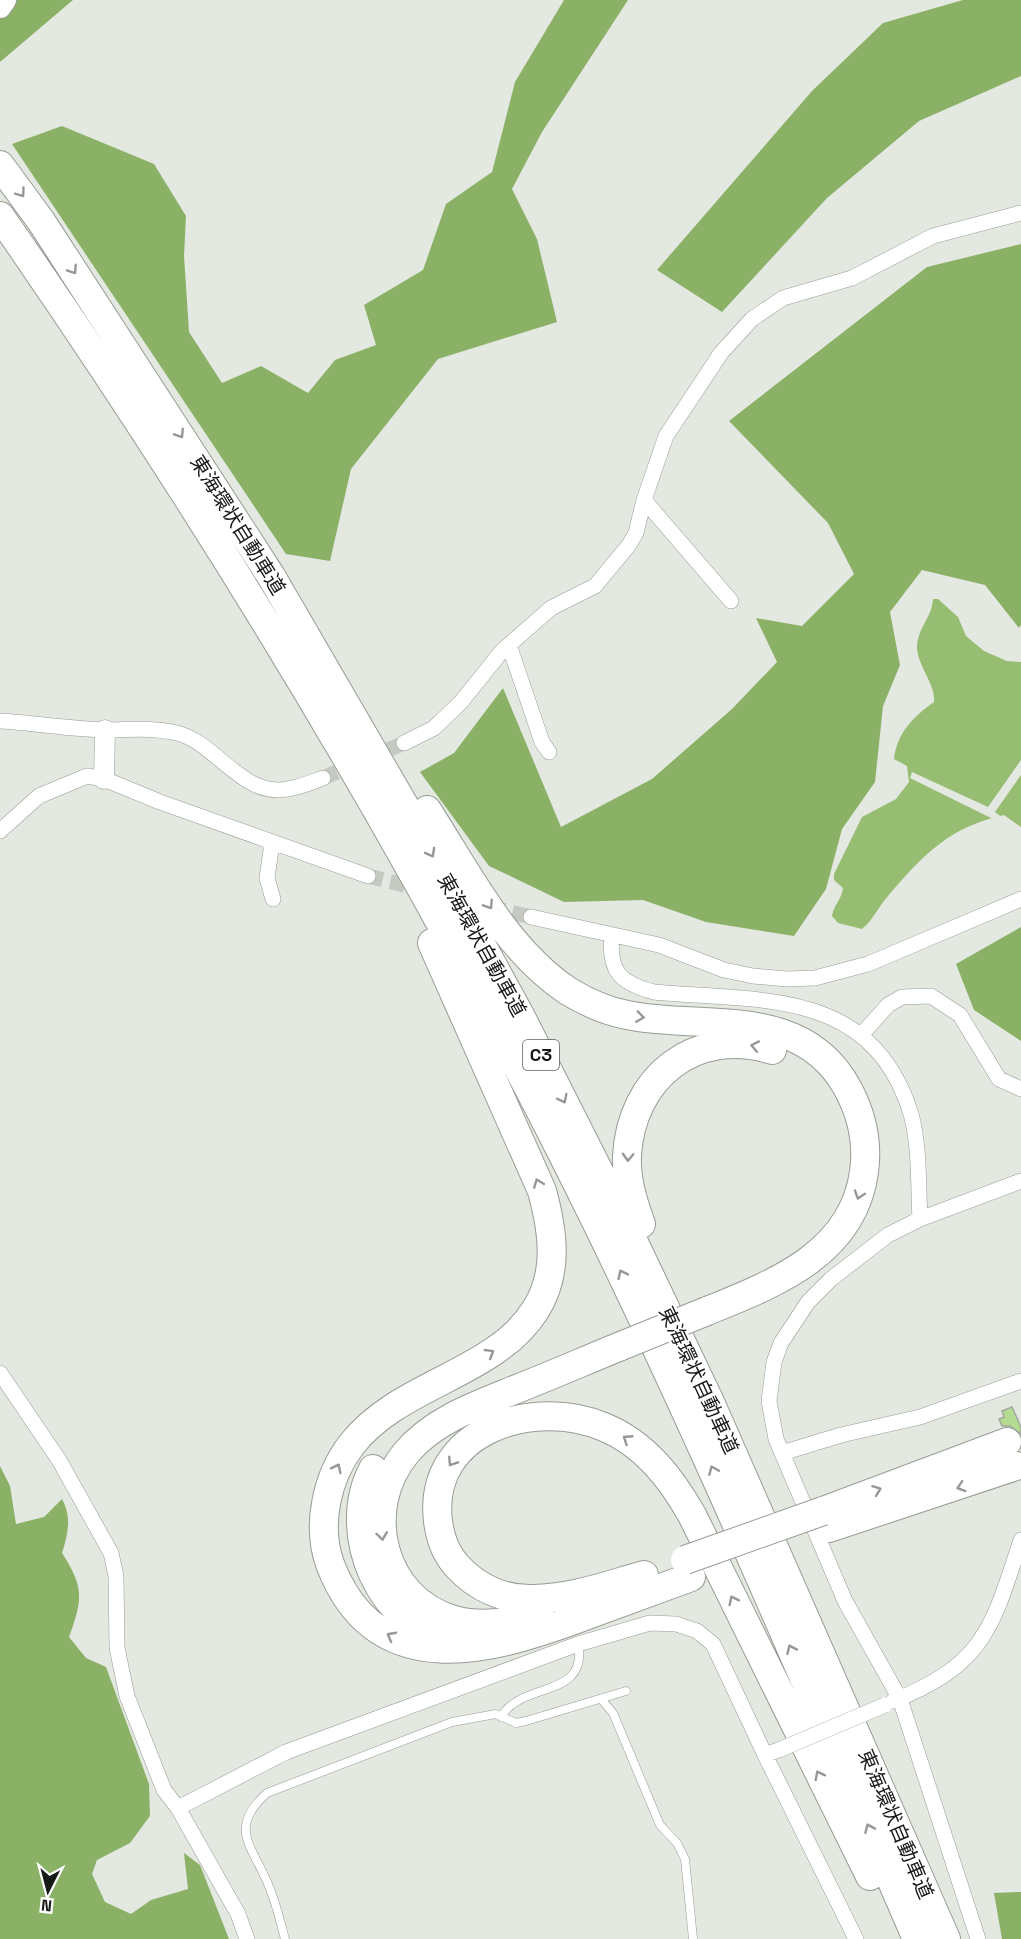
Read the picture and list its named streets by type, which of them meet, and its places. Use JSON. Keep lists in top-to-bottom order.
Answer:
{
  "streets": {
    "highway": ["東海環状自動車道", "C3"]
  },
  "north": "bottom"
}
